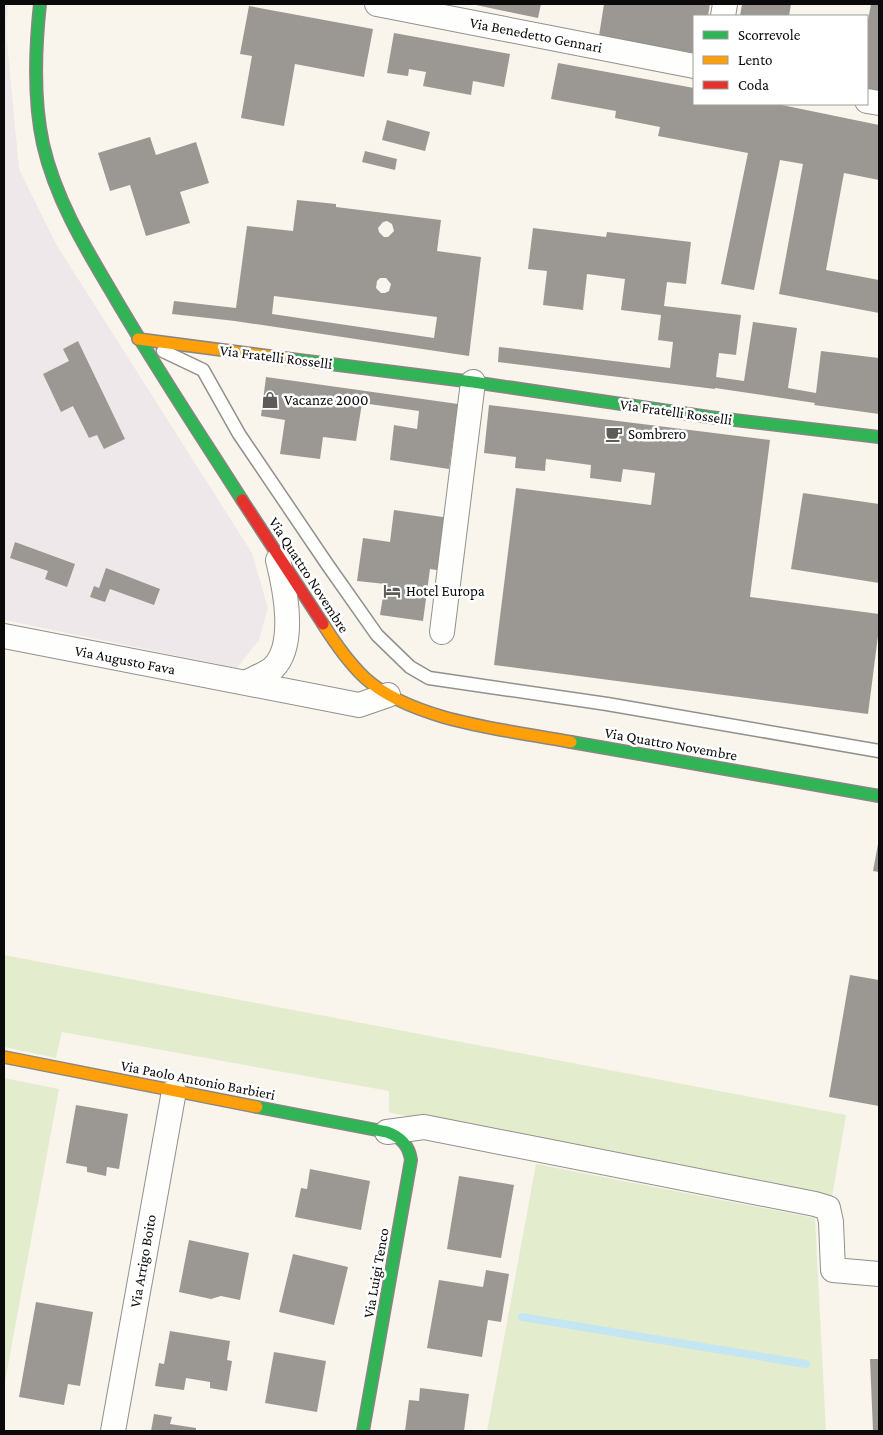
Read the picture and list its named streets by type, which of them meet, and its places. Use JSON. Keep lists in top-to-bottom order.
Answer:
{
  "streets": {
    "street": [
      "Via Benedetto Gennari",
      "Via Fratelli Rosselli",
      "Via Quattro Novembre",
      "Via Augusto Fava",
      "Via Paolo Antonio Barbieri",
      "Via Arrigo Boito",
      "Via Luigi Tenco"
    ]
  },
  "crossings": [
    ["Via Fratelli Rosselli", "Via Quattro Novembre"],
    ["Via Quattro Novembre", "Via Augusto Fava"],
    ["Via Paolo Antonio Barbieri", "Via Arrigo Boito"],
    ["Via Paolo Antonio Barbieri", "Via Luigi Tenco"]
  ],
  "places": {
    "shop": ["Vacanze 2000"],
    "cafe": ["Sombrero"],
    "hotel": ["Hotel Europa"]
  },
  "legend": ["Scorrevole", "Lento", "Coda"]
}
